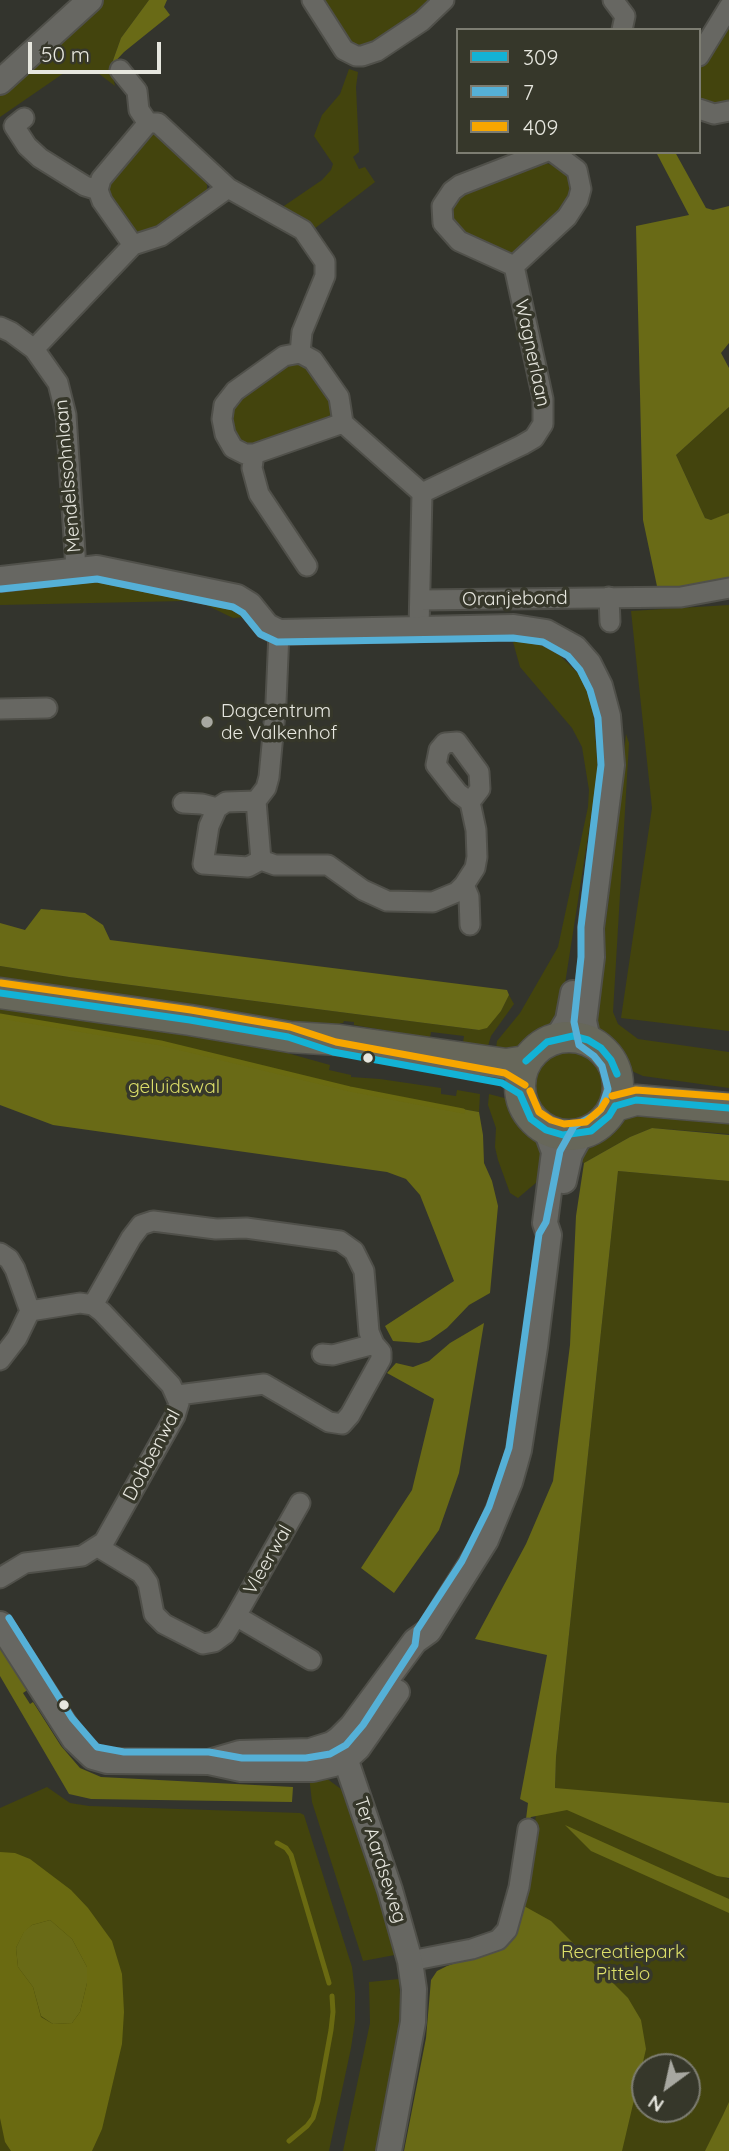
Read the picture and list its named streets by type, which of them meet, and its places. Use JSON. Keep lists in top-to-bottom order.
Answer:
{
  "streets": {
    "street": [
      "Wagnerlaan",
      "Mendelssohnlaan",
      "Oranjebond",
      "Dobbenwal",
      "Vleerwal",
      "Ter Aardseweg"
    ]
  },
  "crossings": [
    ["Dobbenwal", "Vleerwal"]
  ],
  "parks": ["geluidswal", "Recreatiepark Pittelo"],
  "places": ["Dagcentrum de Valkenhof"],
  "lines": ["transit line 7", "transit line 409", "transit line 309"],
  "legend": ["309", "7", "409"],
  "scale_bar": "50 m",
  "north": "bottom left"
}
